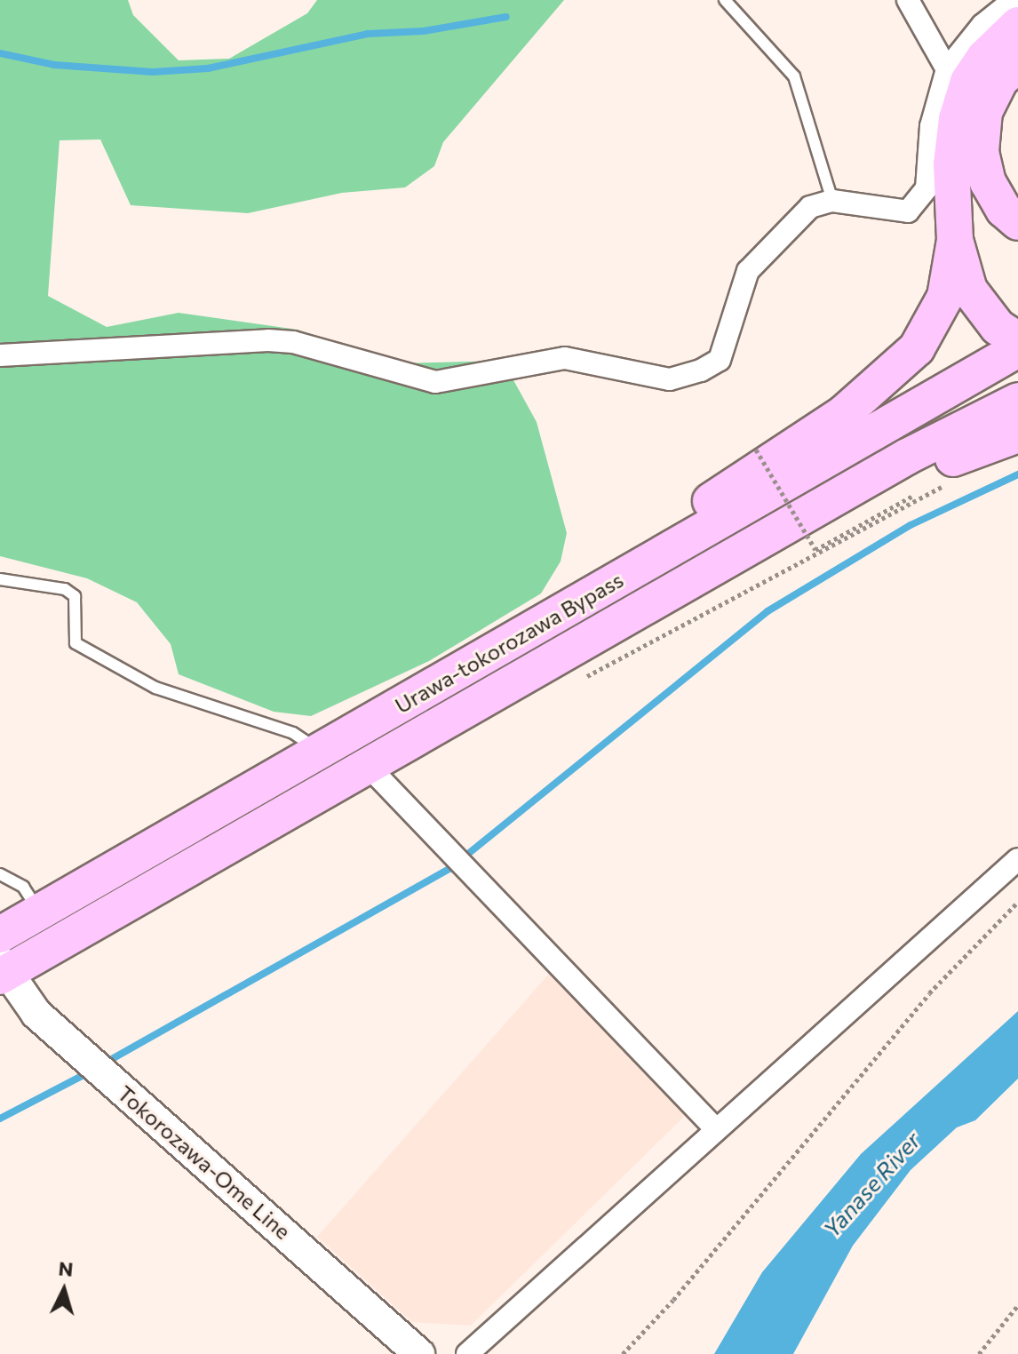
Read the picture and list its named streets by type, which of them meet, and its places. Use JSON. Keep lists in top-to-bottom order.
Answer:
{
  "streets": {
    "highway": ["Urawa-tokorozawa Bypass"],
    "main road": ["Tokorozawa-Ome Line"]
  },
  "crossings": [
    ["Urawa-tokorozawa Bypass", "Tokorozawa-Ome Line"]
  ],
  "water": ["Yanase River"],
  "north": "top"
}
